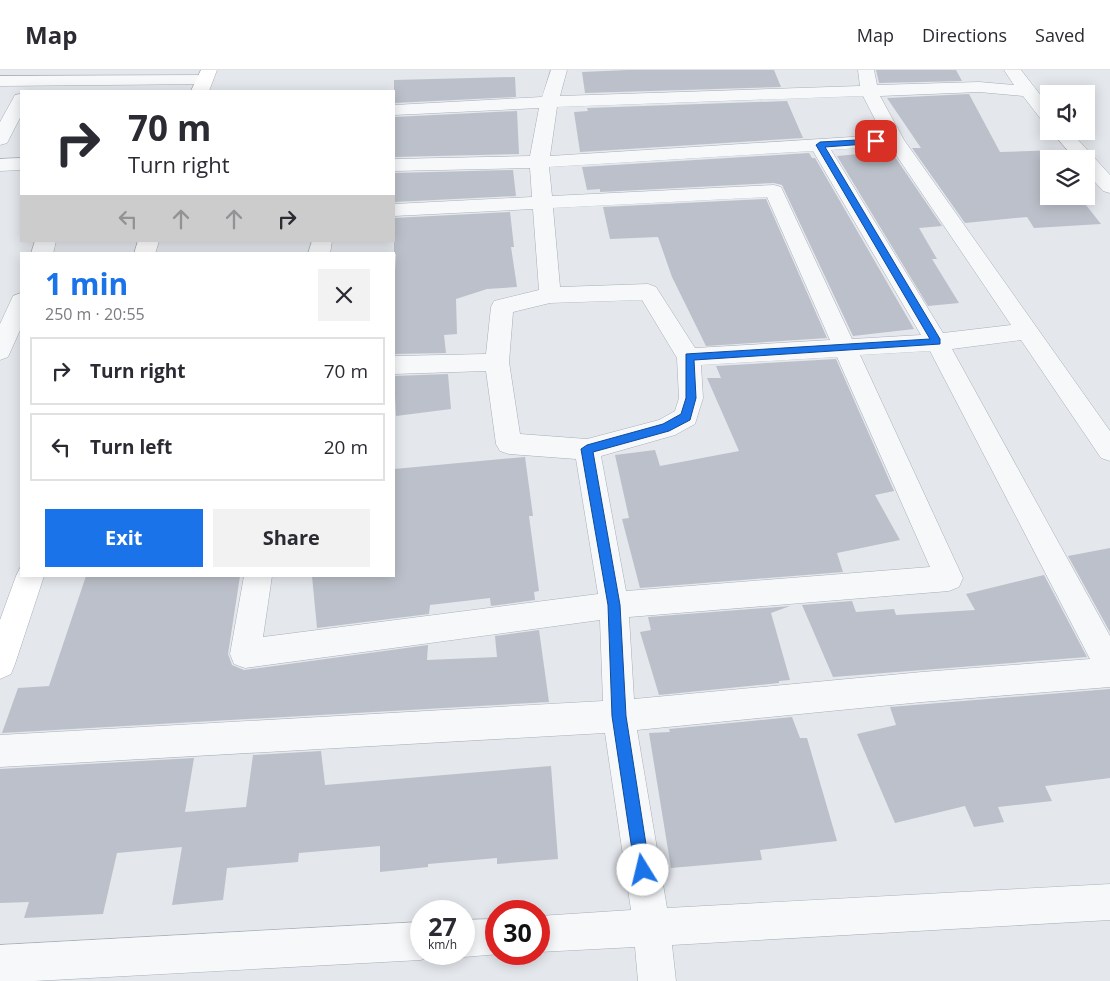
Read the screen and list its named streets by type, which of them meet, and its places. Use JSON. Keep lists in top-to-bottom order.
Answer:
{
  "page": {
    "header": "Map",
    "nav": ["Map", "Directions", "Saved"],
    "turn": ["70 m", "Turn right"],
    "heading": ["1 min", "250 m · 20:55"],
    "list": [
      {
        "name": "Turn right",
        "value": "70 m"
      },
      {
        "name": "Turn left",
        "value": "20 m"
      }
    ],
    "buttons": ["Exit", "Share"],
    "speed": "27 km/h",
    "limit": "30"
  }
}
